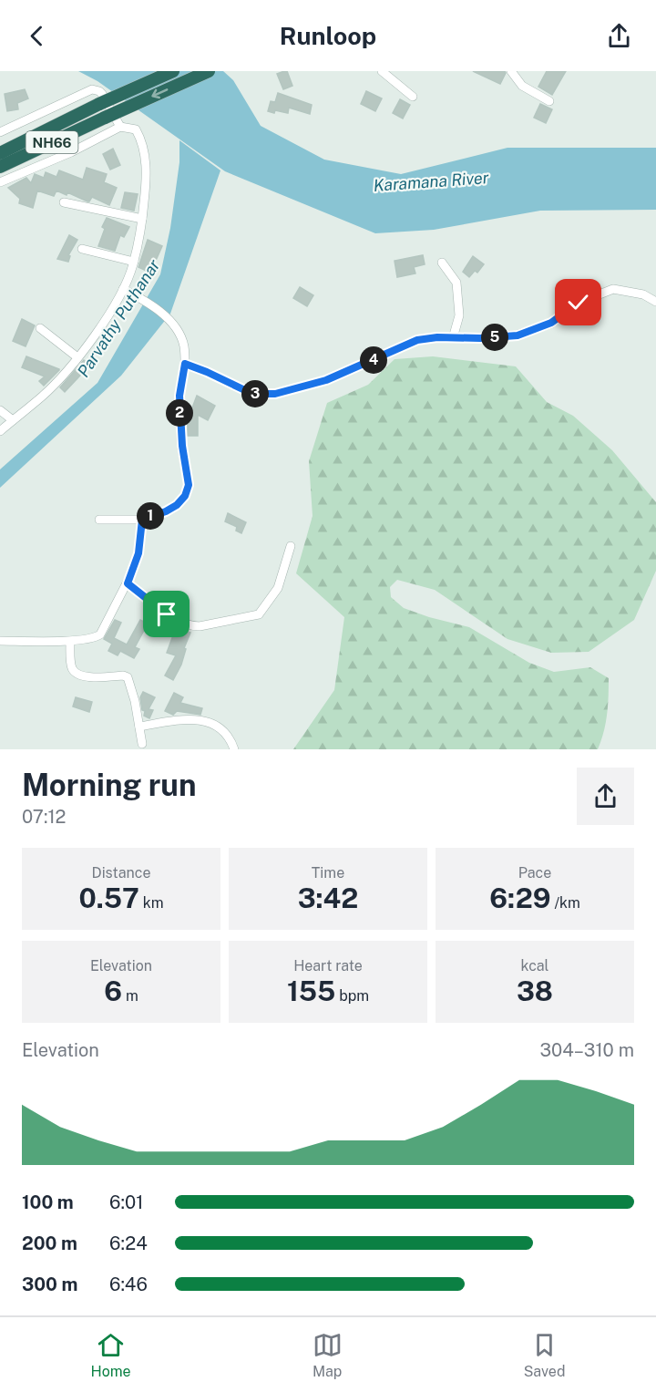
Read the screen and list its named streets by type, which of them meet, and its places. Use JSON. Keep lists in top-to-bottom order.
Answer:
{
  "streets": {
    "highway": ["NH66"]
  },
  "water": ["Karamana River", "Parvathy Puthanar"],
  "page": {
    "header": "Runloop",
    "pins": [
      "5",
      "4",
      "3",
      "2",
      "1"
    ],
    "heading": ["Morning run", "07:12"],
    "stats": [
      ["Distance", "0.57 km"],
      ["Time", "3:42"],
      ["Pace", "6:29 /km"],
      ["Elevation", "6 m"],
      ["Heart rate", "155 bpm"],
      ["kcal", "38"]
    ],
    "chart": ["Elevation", "304–310 m"],
    "list": [
      {
        "name": "100 m",
        "note": "6:01"
      },
      {
        "name": "200 m",
        "note": "6:24"
      },
      {
        "name": "300 m",
        "note": "6:46"
      }
    ],
    "tabs": ["Home", "Map", "Saved"]
  }
}
